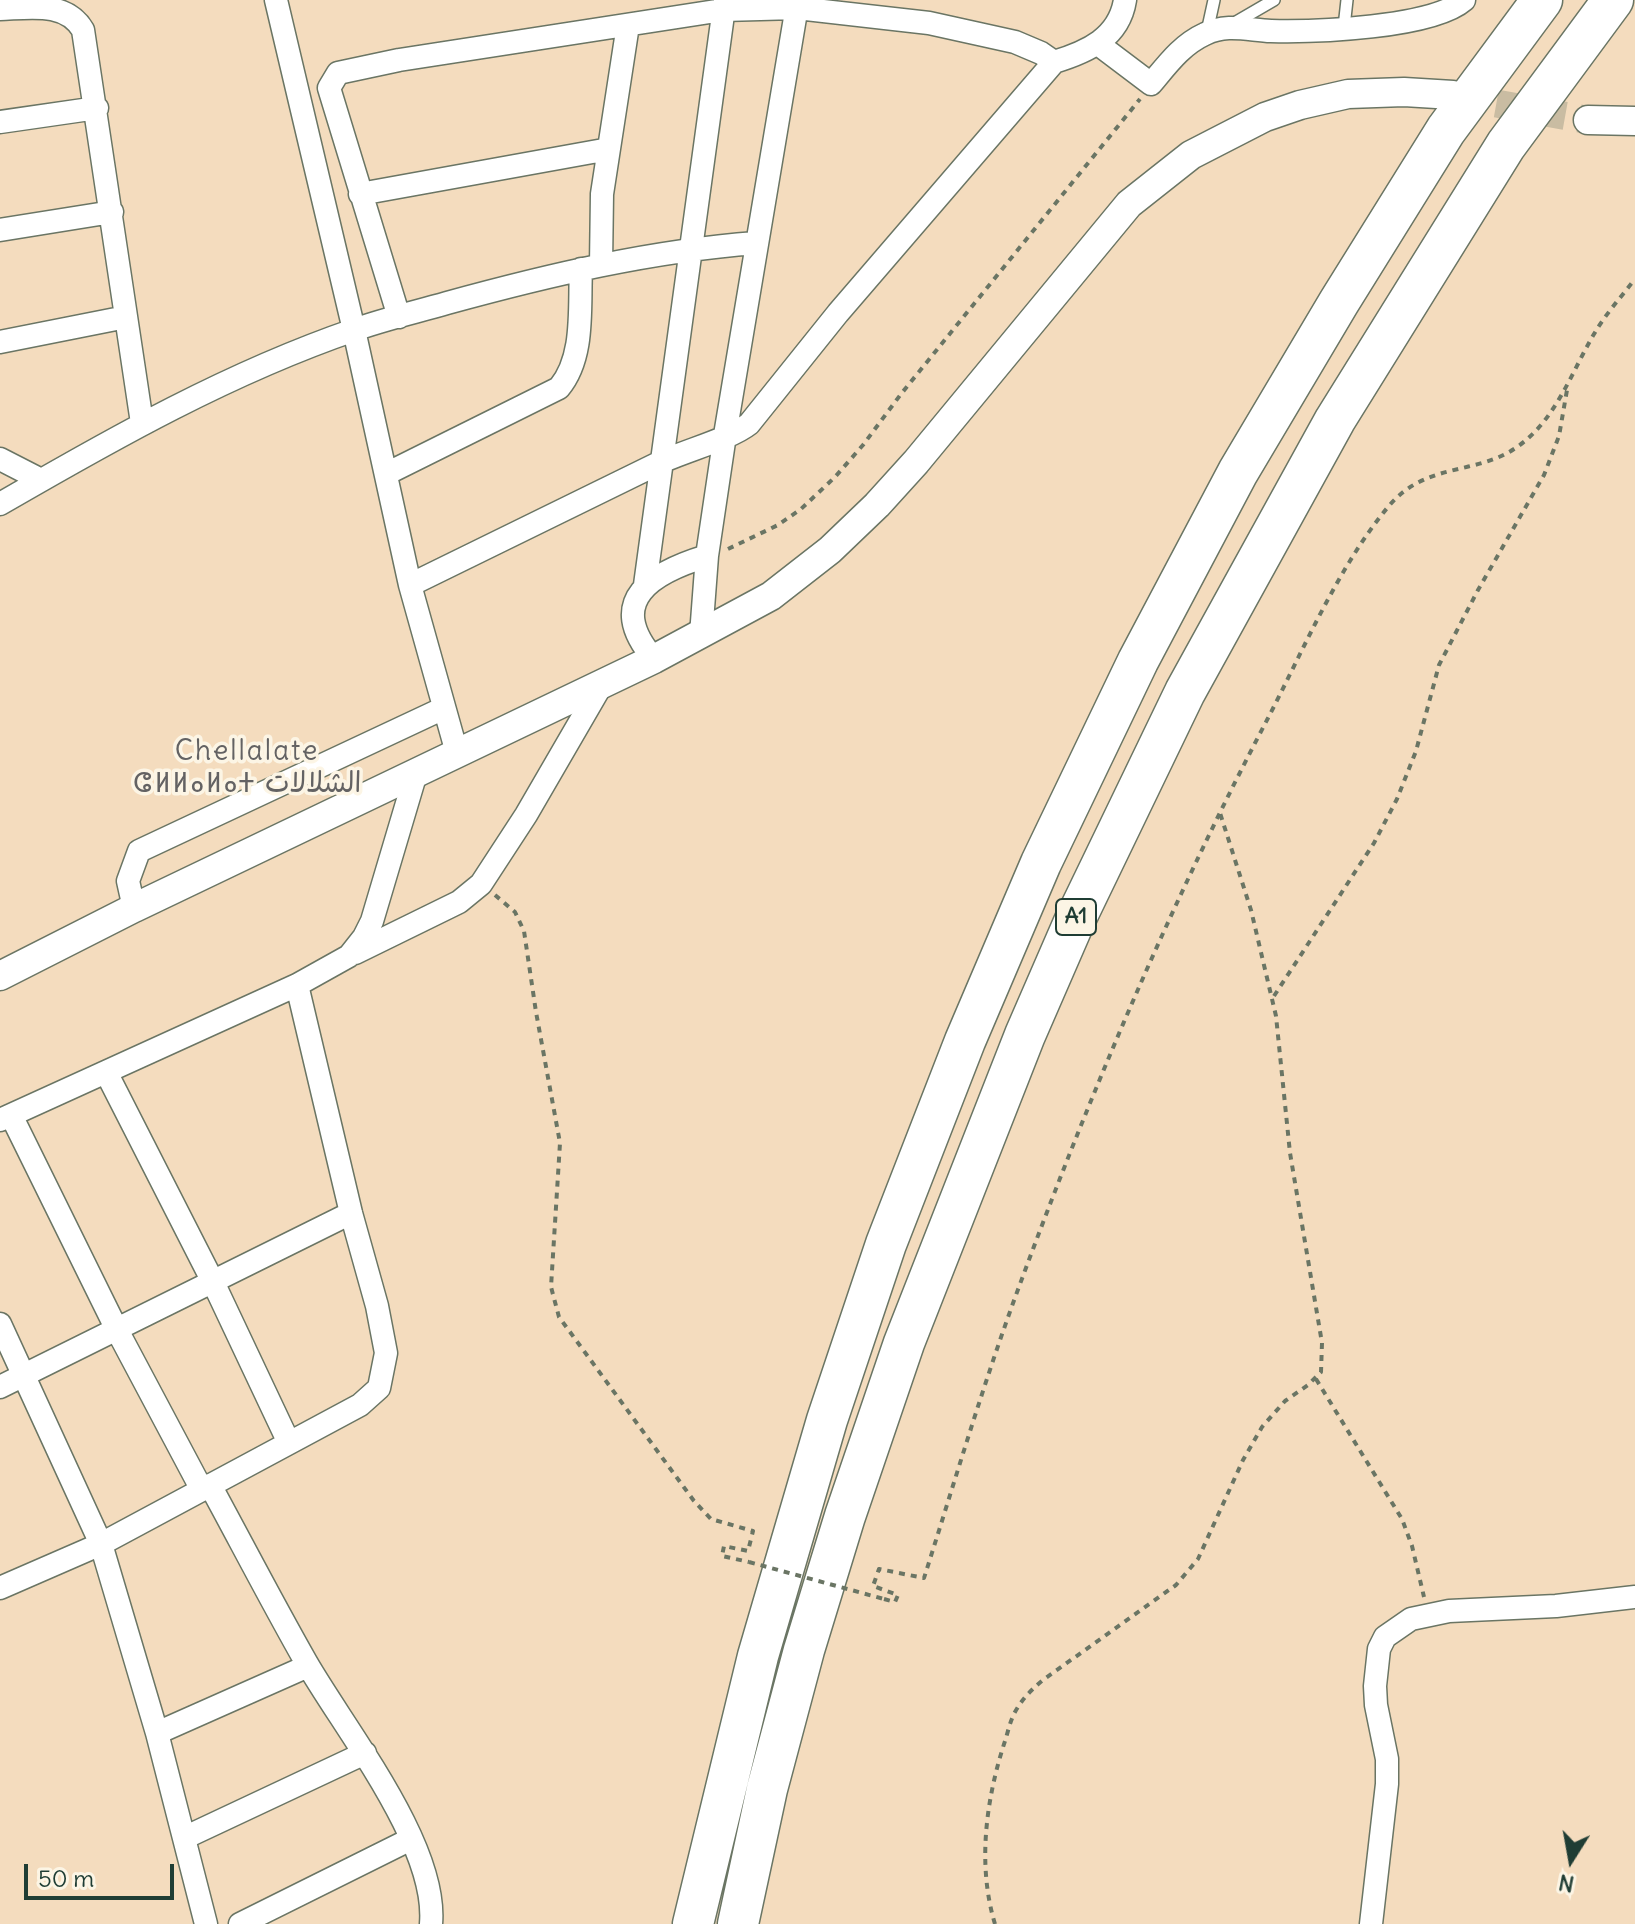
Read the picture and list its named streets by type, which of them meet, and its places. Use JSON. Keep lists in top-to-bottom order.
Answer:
{
  "streets": {
    "highway": ["A1"]
  },
  "districts": ["Chellalate ⵛⵍⵍⴰⵍⴰⵜ الشلالات"],
  "scale_bar": "50 m",
  "north": "bottom"
}
